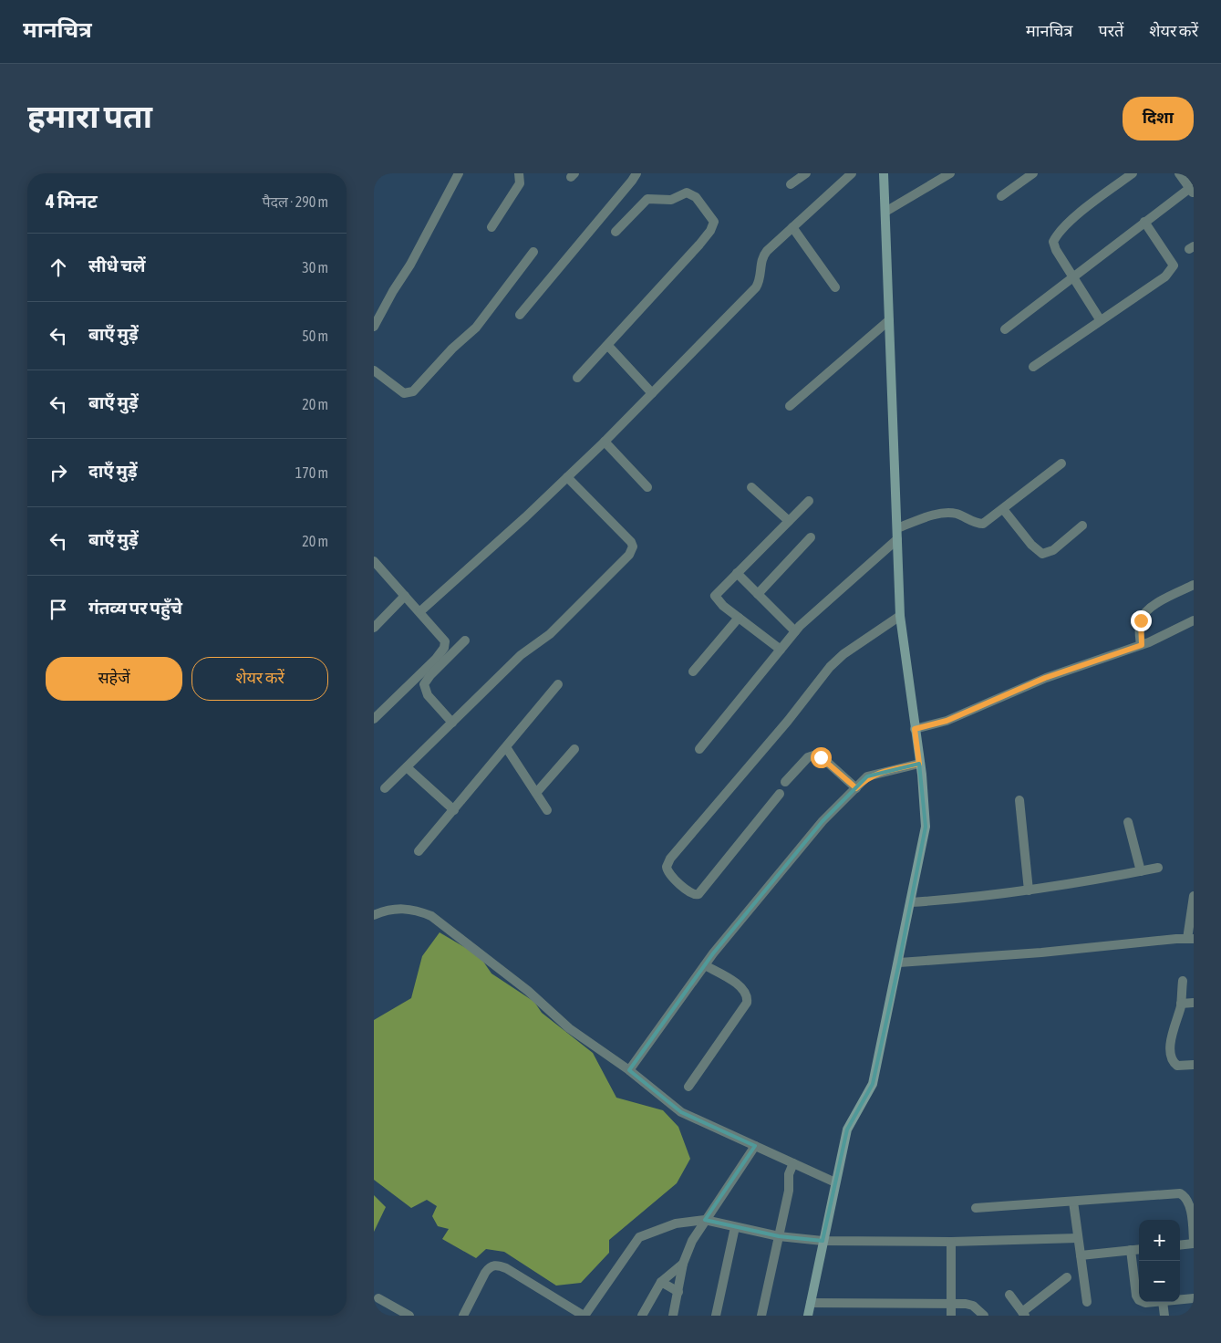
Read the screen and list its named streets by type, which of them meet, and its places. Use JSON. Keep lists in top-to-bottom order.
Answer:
{
  "page": {
    "header": "मानचित्र",
    "nav": ["मानचित्र", "परतें", "शेयर करें"],
    "buttons": [
      "दिशा",
      ["सहेजें", "शेयर करें"]
    ],
    "title": "हमारा पता",
    "heading": ["4 मिनट", "पैदल · 290 m"],
    "list": [
      ["सीधे चलें", "30 m"],
      ["बाएँ मुड़ें", "50 m"],
      ["बाएँ मुड़ें", "20 m"],
      ["दाएँ मुड़ें", "170 m"],
      ["बाएँ मुड़ें", "20 m"],
      "गंतव्य पर पहुँचे"
    ],
    "map_buttons": ["+", "−"]
  }
}
